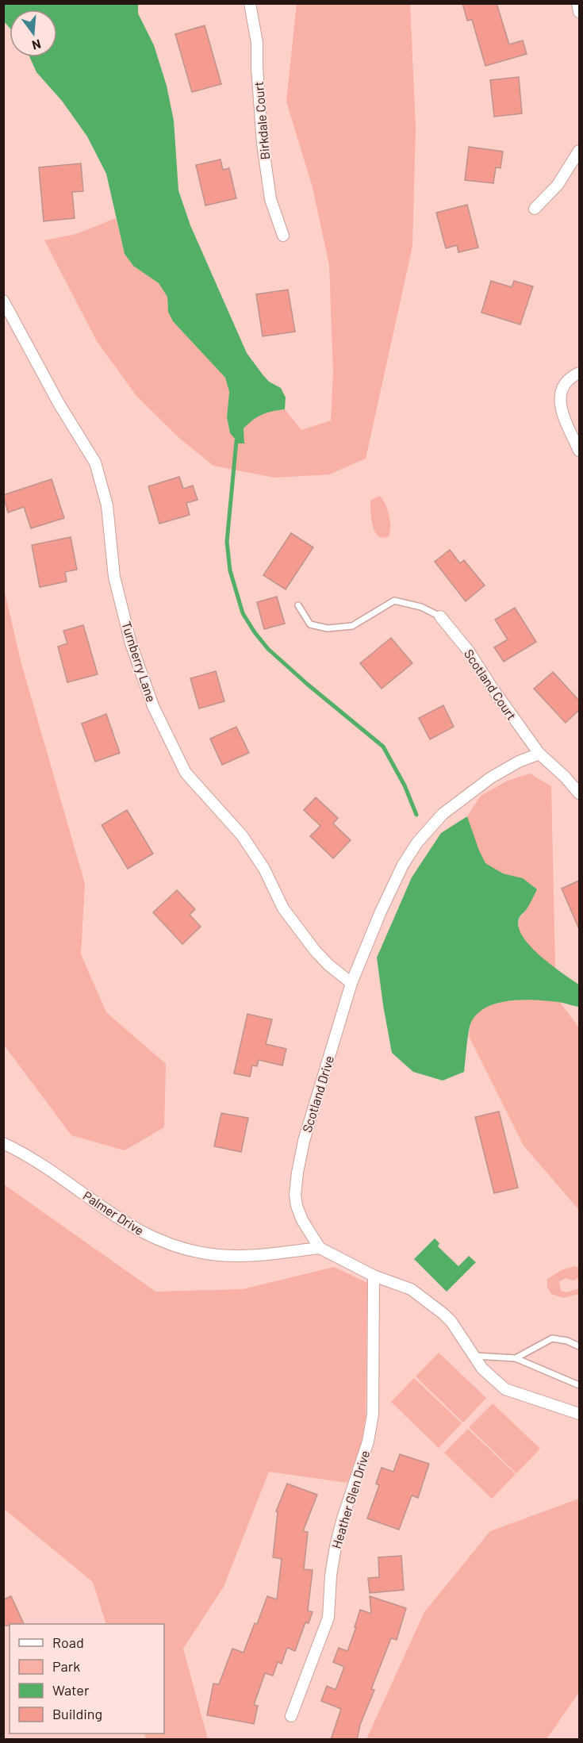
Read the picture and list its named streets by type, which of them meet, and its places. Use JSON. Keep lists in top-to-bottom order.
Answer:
{
  "streets": {
    "street": [
      "Birkdale Court",
      "Turnberry Lane",
      "Scotland Court",
      "Scotland Drive",
      "Palmer Drive",
      "Heather Glen Drive"
    ]
  },
  "crossings": [
    ["Turnberry Lane", "Scotland Drive"],
    ["Scotland Court", "Scotland Drive"],
    ["Scotland Drive", "Palmer Drive"]
  ],
  "legend": [
    "Road",
    "Park",
    "Water",
    "Building"
  ],
  "north": "bottom"
}
